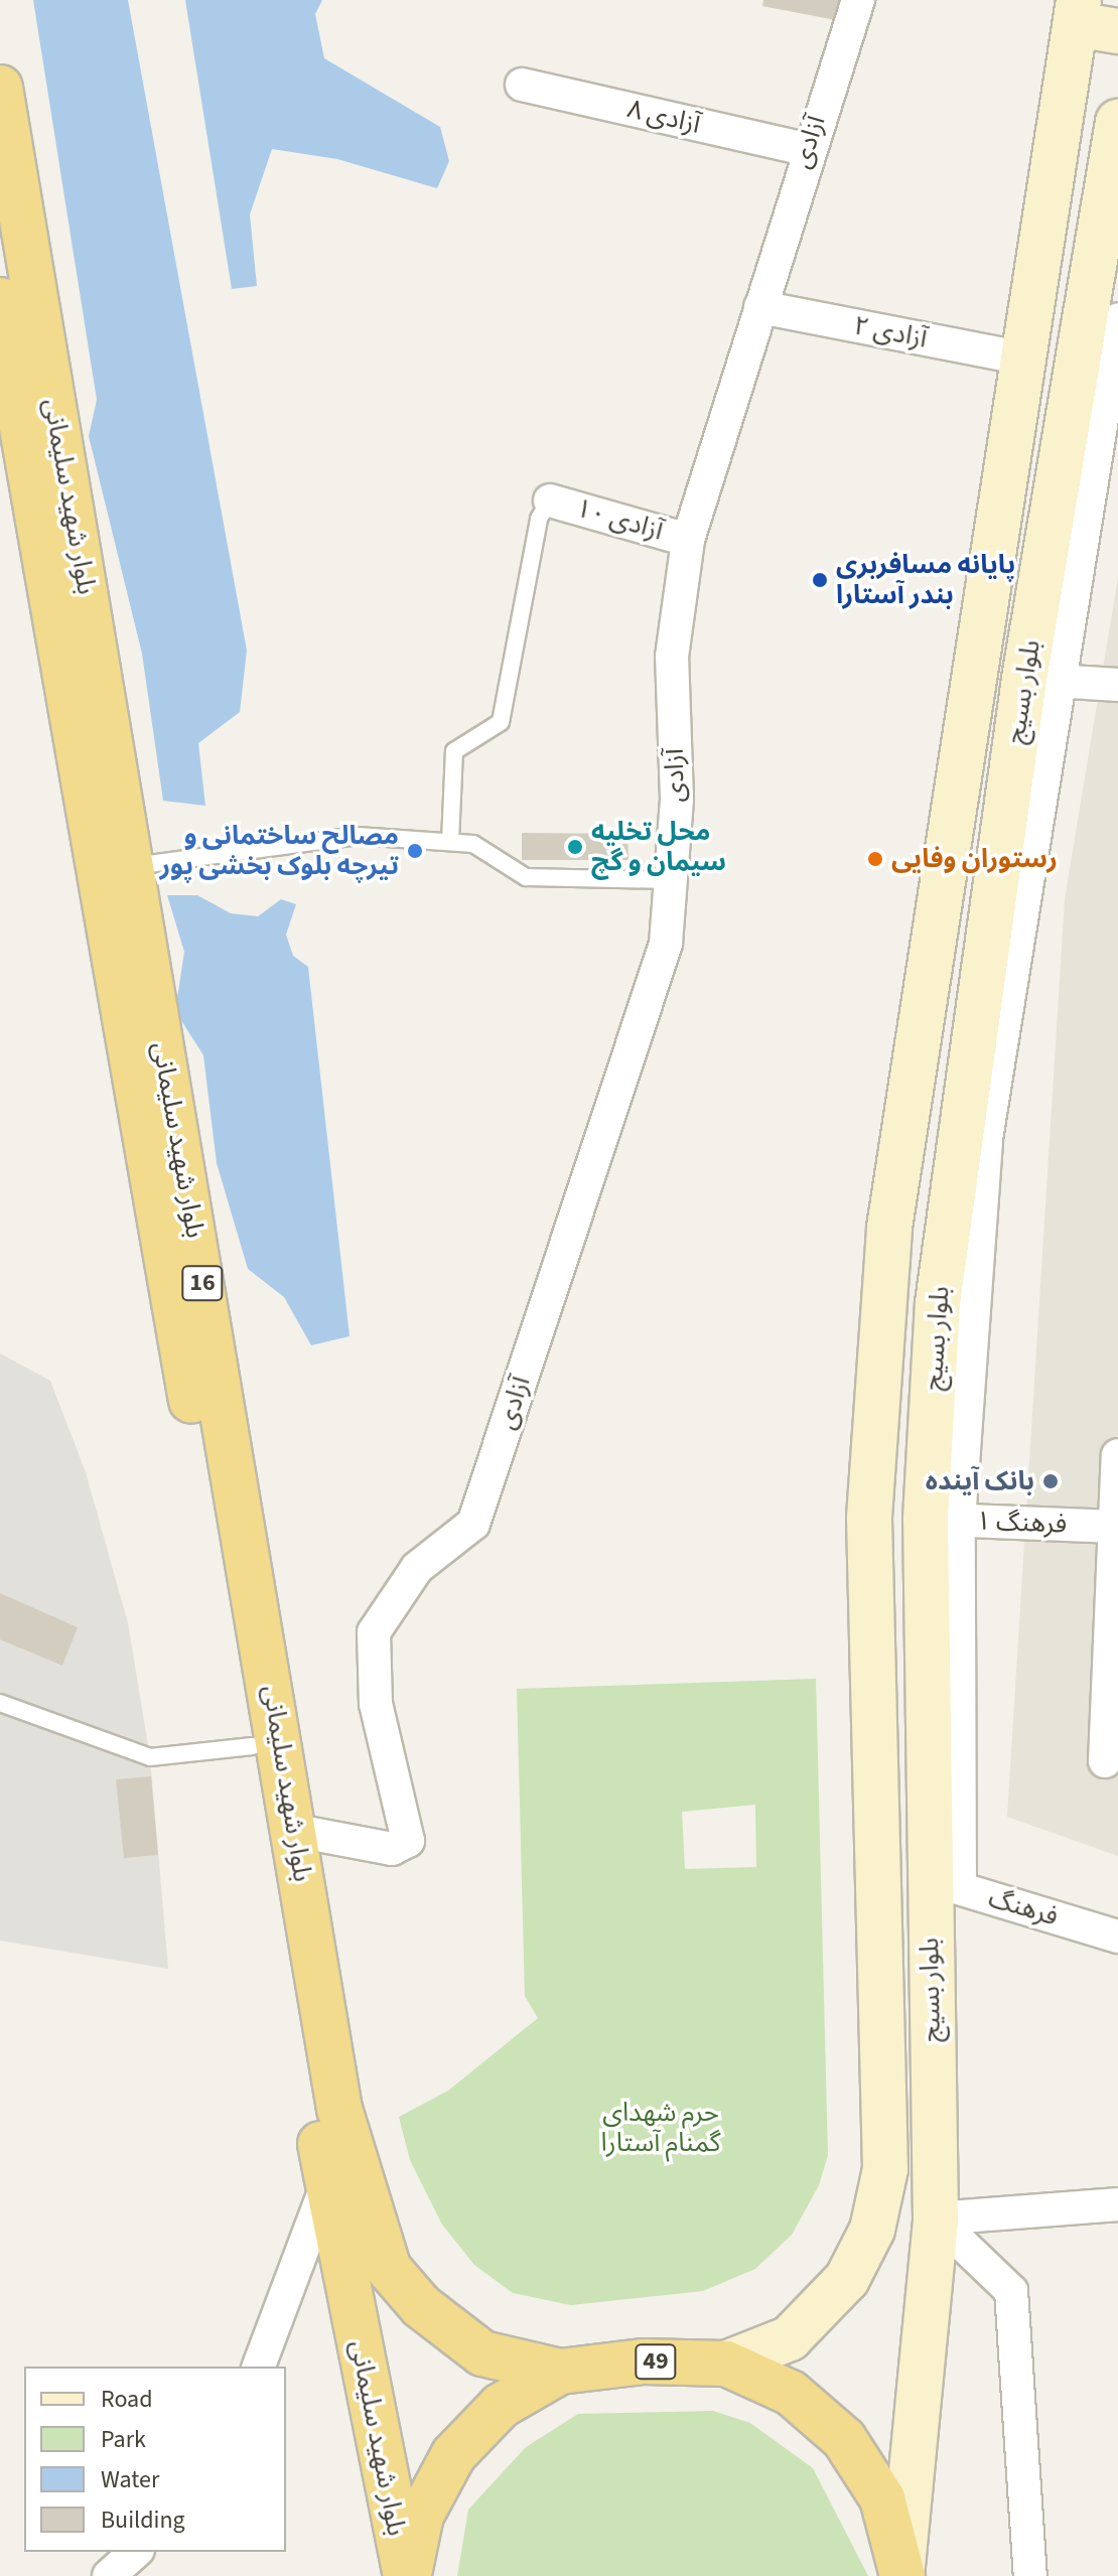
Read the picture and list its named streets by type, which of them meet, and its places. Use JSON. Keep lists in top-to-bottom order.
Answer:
{
  "streets": {
    "highway": ["بلوار شهید سلیمانی", "16", "49"],
    "main road": ["بلوار بسیج"],
    "street": [
      "آزادی ۸",
      "آزادی",
      "آزادی ۲",
      "آزادی ۱۰",
      "فرهنگ ۱",
      "فرهنگ"
    ]
  },
  "crossings": [
    ["آزادی ۸", "آزادی"],
    ["آزادی", "آزادی ۲"],
    ["آزادی", "بلوار شهید سلیمانی"],
    ["آزادی", "آزادی ۱۰"],
    ["آزادی ۲", "بلوار بسیج"],
    ["بلوار شهید سلیمانی", "49"],
    ["بلوار بسیج", "فرهنگ ۱"],
    ["بلوار بسیج", "فرهنگ"],
    ["بلوار بسیج", "49"]
  ],
  "parks": ["حرم شهدای گمنام آستارا"],
  "places": [
    "پایانه مسافربری بندر آستارا",
    "محل تخلیه سیمان و گچ",
    "مصالح ساختمانی و تیرچه بلوک بخشی پور",
    "رستوران وفایی",
    "بانک آینده"
  ],
  "legend": [
    "Road",
    "Park",
    "Water",
    "Building"
  ]
}
